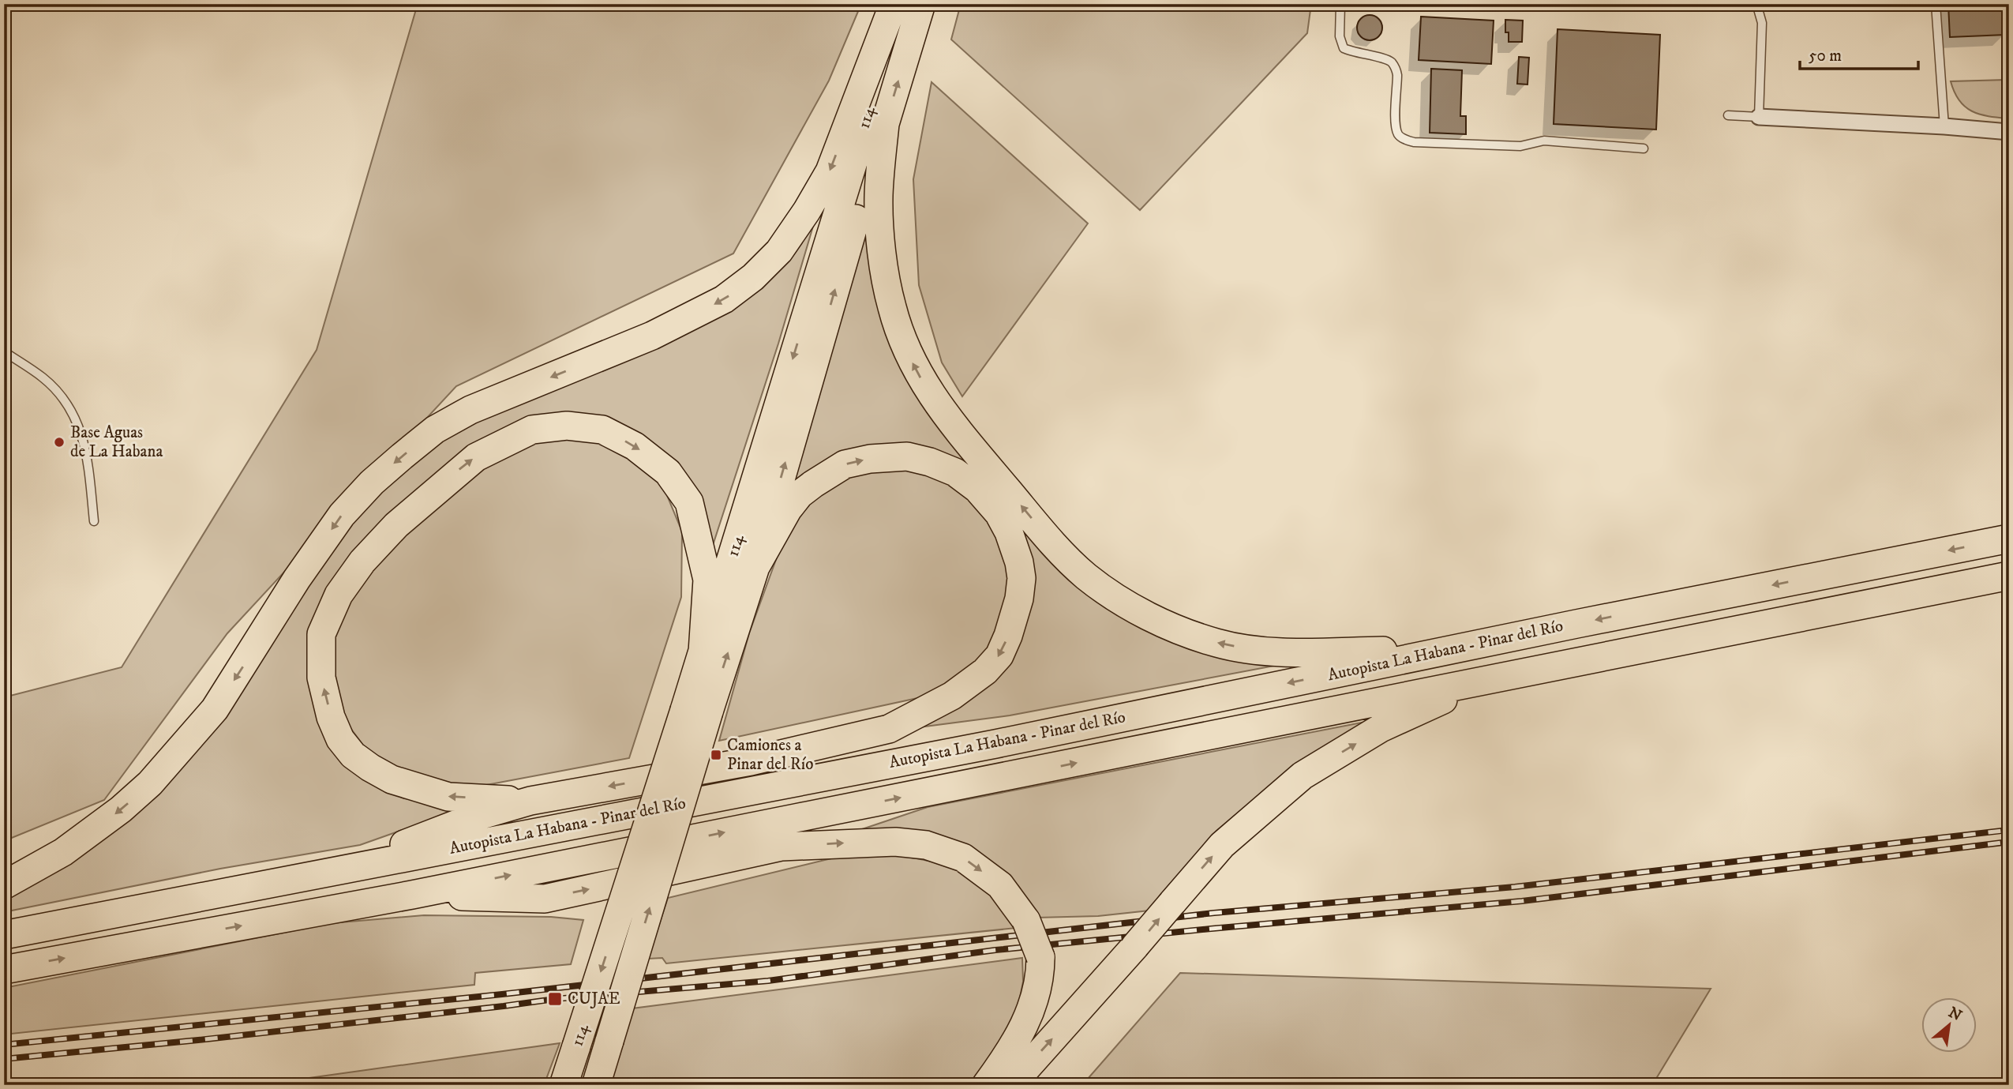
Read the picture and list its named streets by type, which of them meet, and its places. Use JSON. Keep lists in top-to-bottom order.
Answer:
{
  "streets": {
    "highway": ["114", "Autopista La Habana - Pinar del Río"]
  },
  "places": {
    "other": ["Base Aguas de La Habana"],
    "transit": ["Camiones a Pinar del Río", "CUJAE"]
  },
  "scale_bar": "50 m",
  "north": "top right"
}
